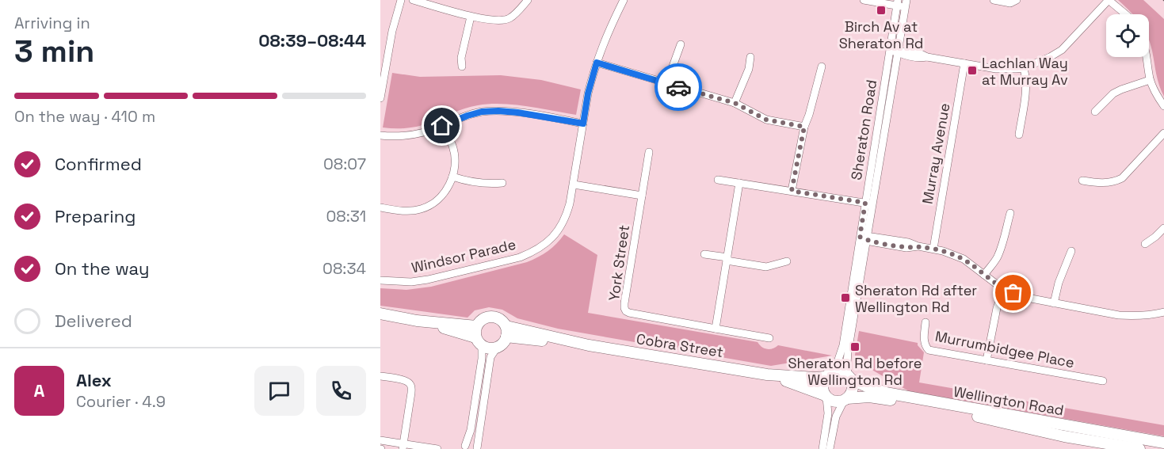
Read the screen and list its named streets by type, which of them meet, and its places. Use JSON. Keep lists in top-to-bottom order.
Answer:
{
  "streets": {
    "highway": ["Cobra Street", "Wellington Road"],
    "street": [
      "Sheraton Road",
      "Murray Avenue",
      "Windsor Parade",
      "York Street",
      "Murrumbidgee Place"
    ]
  },
  "crossings": [
    ["Sheraton Road", "Cobra Street"],
    ["Sheraton Road", "Wellington Road"],
    ["Cobra Street", "Wellington Road"]
  ],
  "places": {
    "transit": [
      "Birch Av at Sheraton Rd",
      "Lachlan Way at Murray Av",
      "Sheraton Rd after Wellington Rd",
      "Sheraton Rd before Wellington Rd"
    ]
  },
  "page": {
    "heading": ["3 min", "Arriving in", "08:39–08:44"],
    "panel": ["Alex", "Courier · 4.9"],
    "bar": "On the way · 410 m",
    "list": [
      ["Confirmed", "08:07"],
      ["Preparing", "08:31"],
      ["On the way", "08:34"],
      "Delivered"
    ],
    "round": "A"
  }
}
